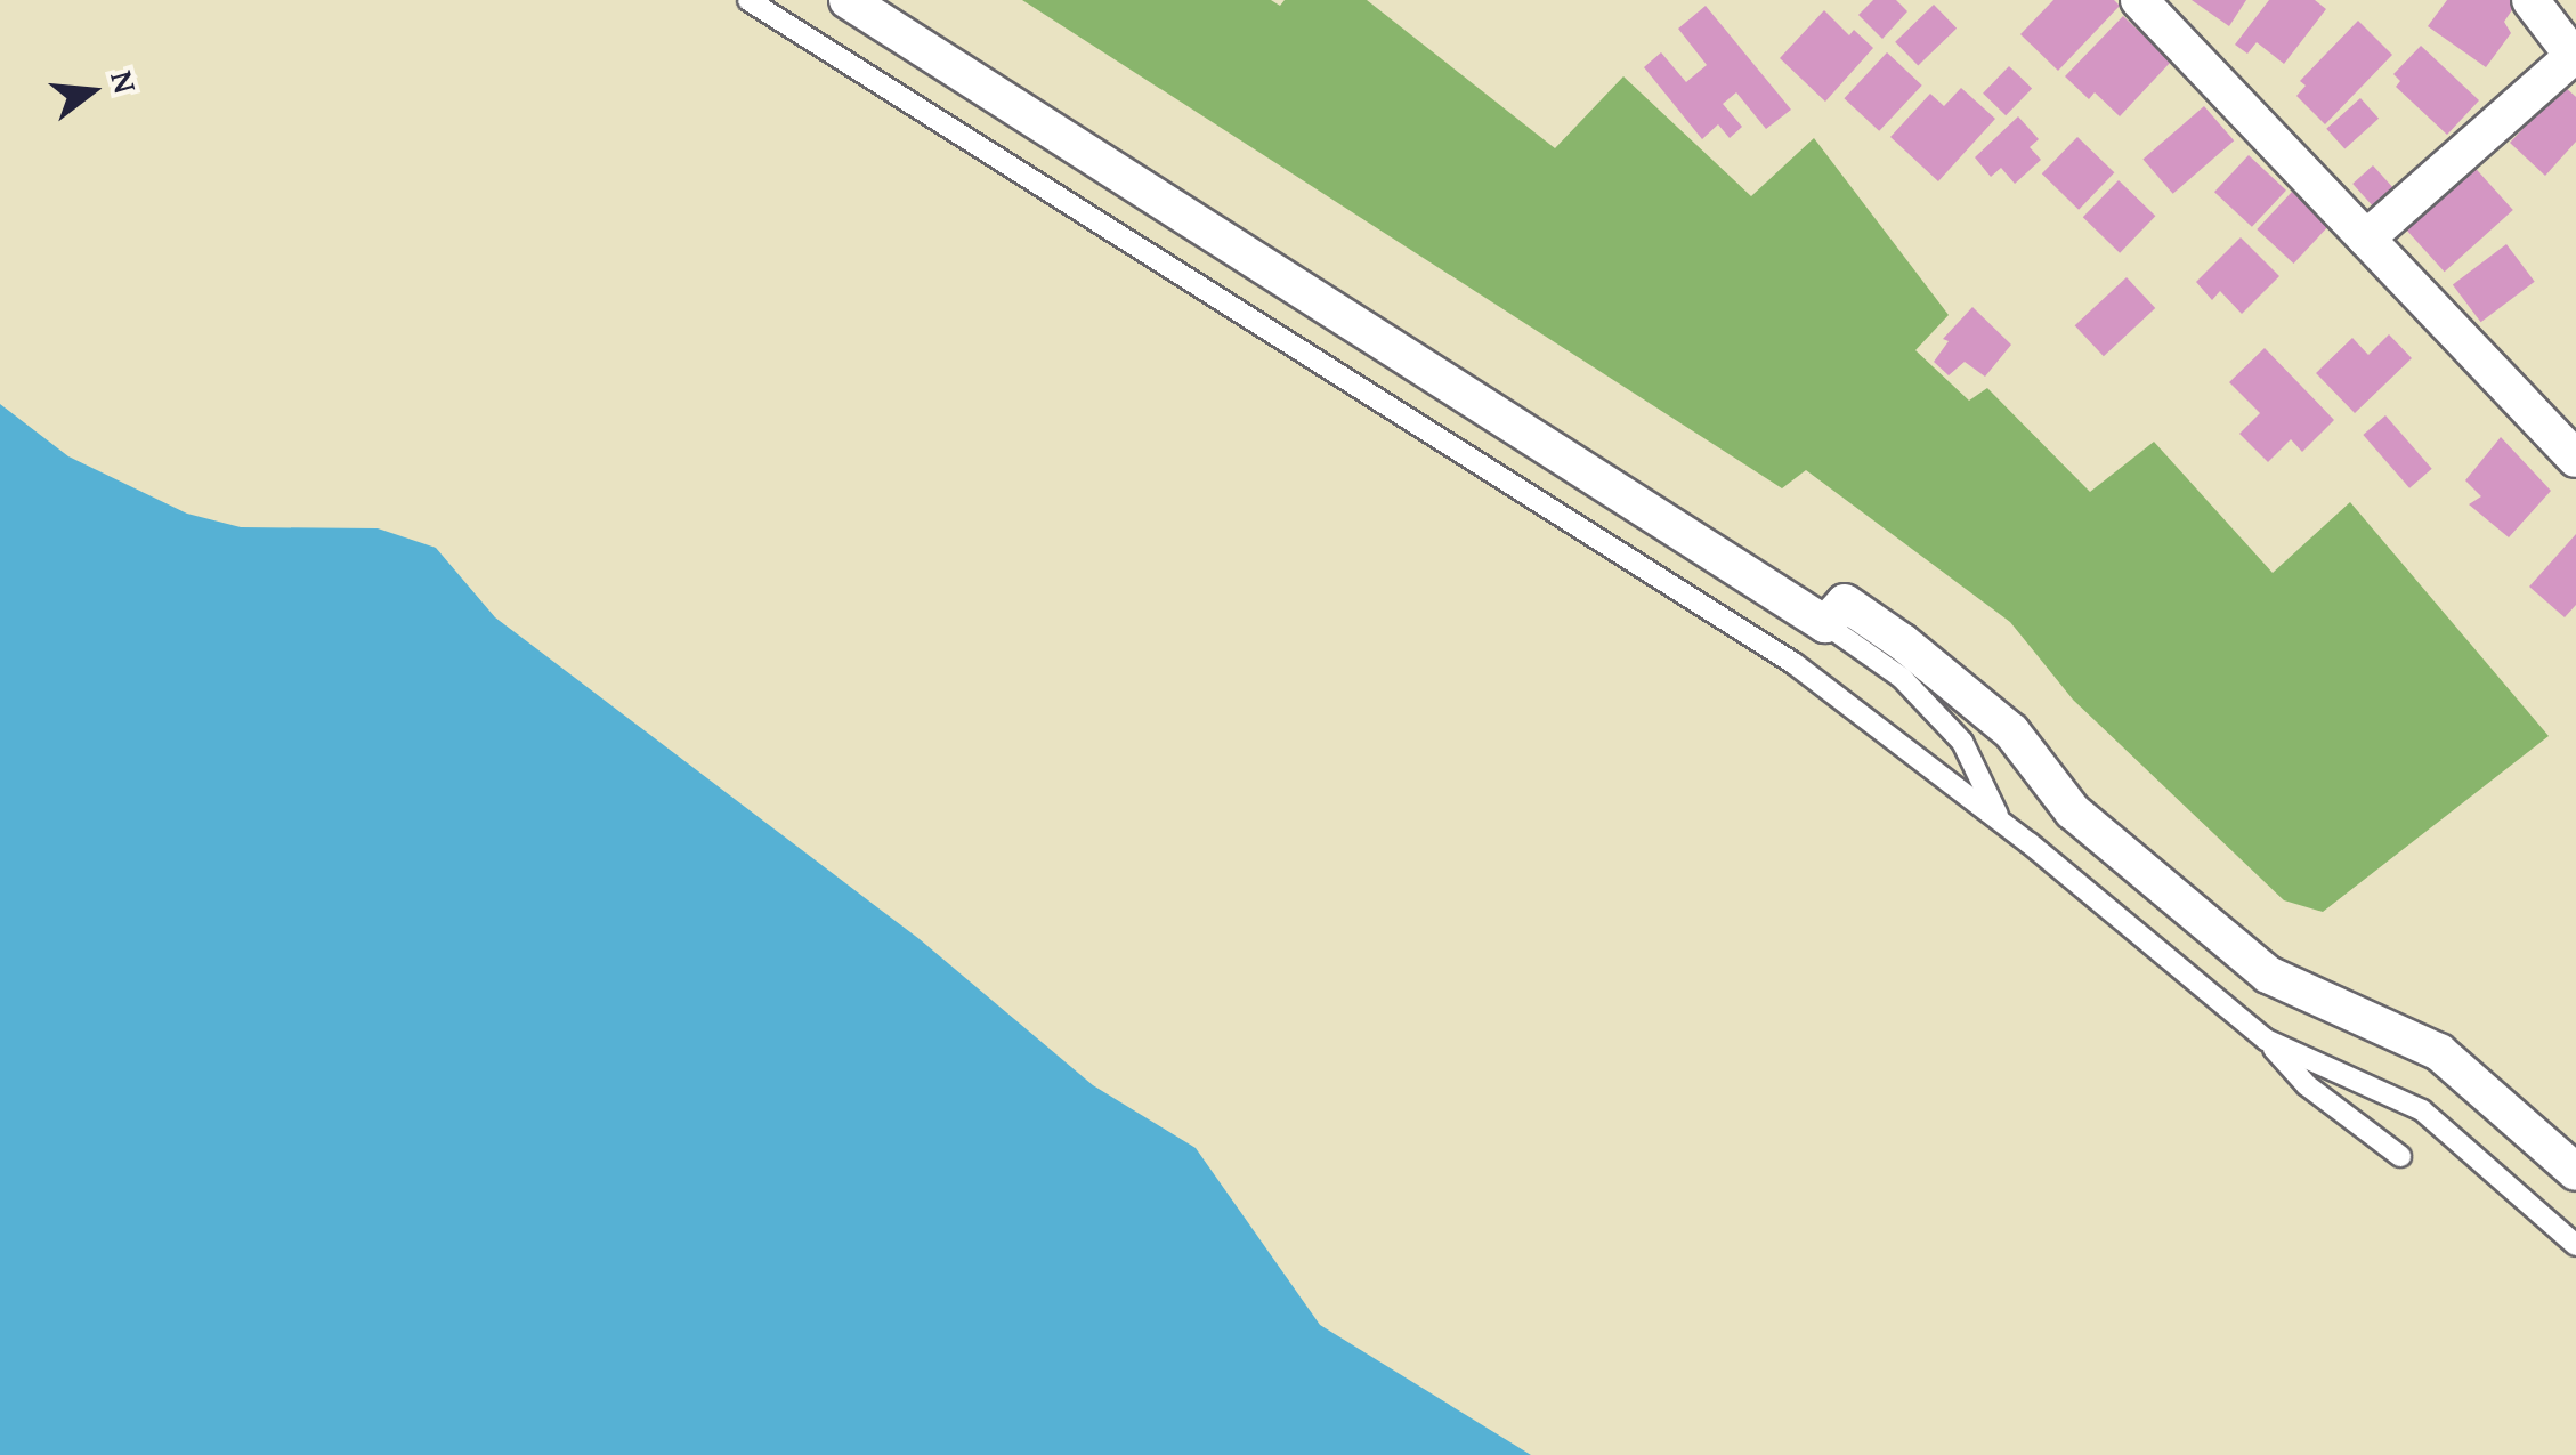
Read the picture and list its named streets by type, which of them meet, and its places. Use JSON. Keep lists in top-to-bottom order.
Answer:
{
  "north": "right"
}
